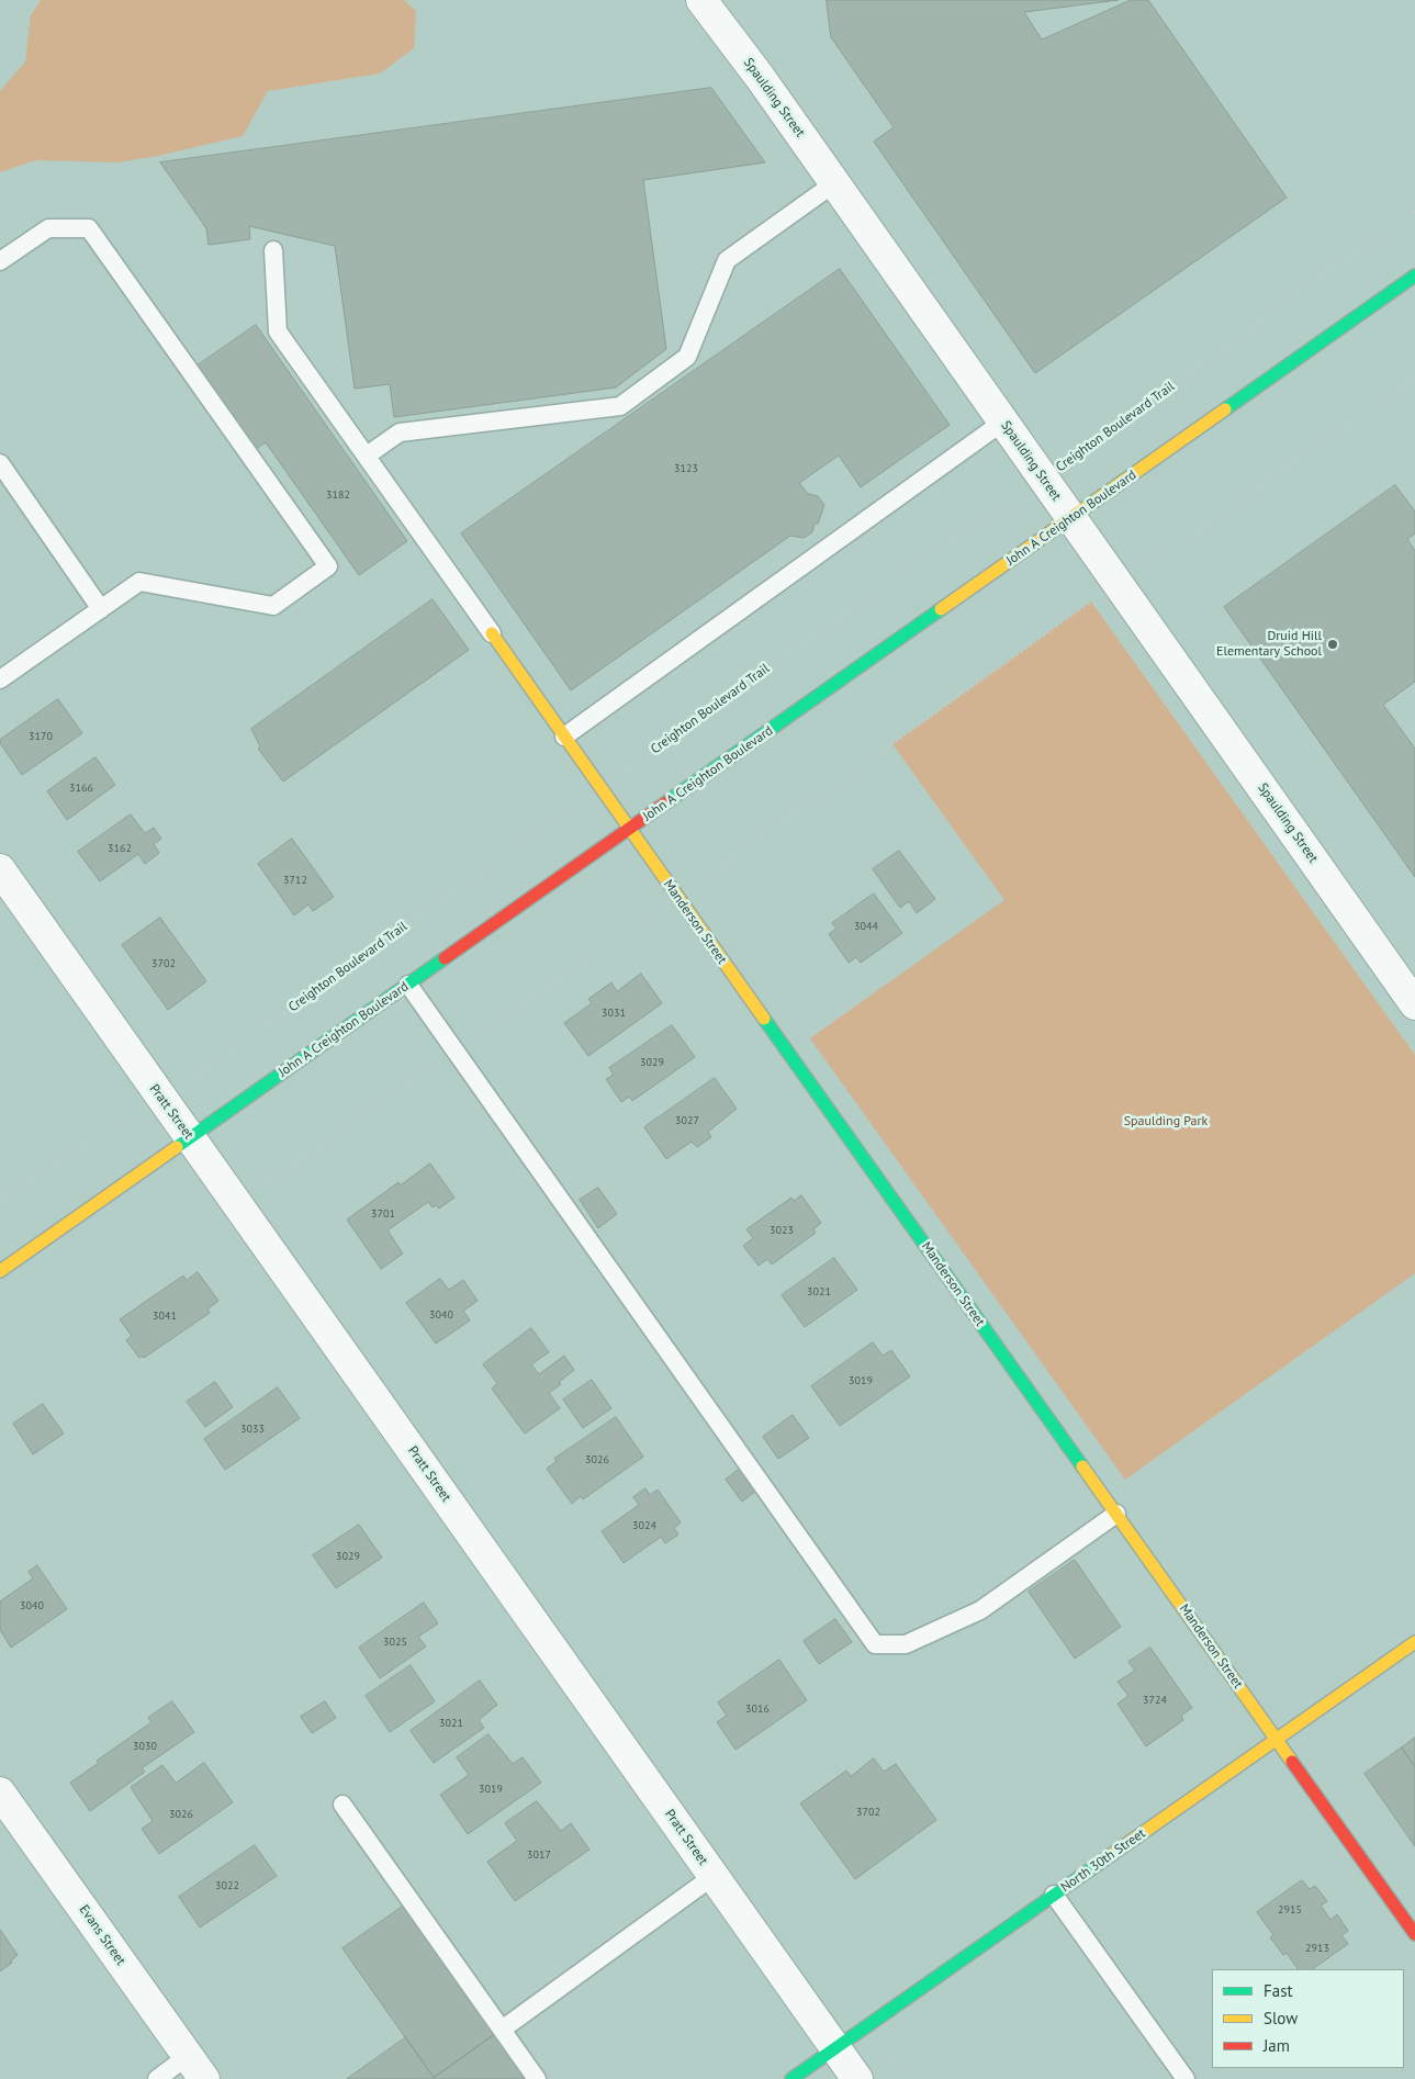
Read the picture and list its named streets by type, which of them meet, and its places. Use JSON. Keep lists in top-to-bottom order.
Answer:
{
  "streets": {
    "street": [
      "Spaulding Street",
      "John A Creighton Boulevard",
      "Manderson Street",
      "Pratt Street",
      "North 30th Street",
      "Evans Street"
    ],
    "path": ["Creighton Boulevard Trail"]
  },
  "crossings": [
    ["Spaulding Street", "Creighton Boulevard Trail"],
    ["Spaulding Street", "John A Creighton Boulevard"],
    ["Creighton Boulevard Trail", "Manderson Street"],
    ["Creighton Boulevard Trail", "Pratt Street"],
    ["John A Creighton Boulevard", "Manderson Street"],
    ["John A Creighton Boulevard", "Pratt Street"],
    ["Manderson Street", "North 30th Street"],
    ["Pratt Street", "North 30th Street"]
  ],
  "parks": ["Spaulding Park"],
  "places": ["Druid Hill Elementary School"],
  "house_numbers": [
    "3123",
    "3182",
    "3170",
    "3166",
    "3162",
    "3712",
    "3044",
    "3702",
    "3031",
    "3029",
    "3027",
    "3701",
    "3023",
    "3021",
    "3040",
    "3041",
    "3019",
    "3033",
    "3026",
    "3024",
    "3029",
    "3040",
    "3025",
    "3724",
    "3016",
    "3021",
    "3030",
    "3019",
    "3702",
    "3026",
    "3017",
    "3022",
    "2915",
    "2913"
  ],
  "legend": ["Fast", "Slow", "Jam"]
}
